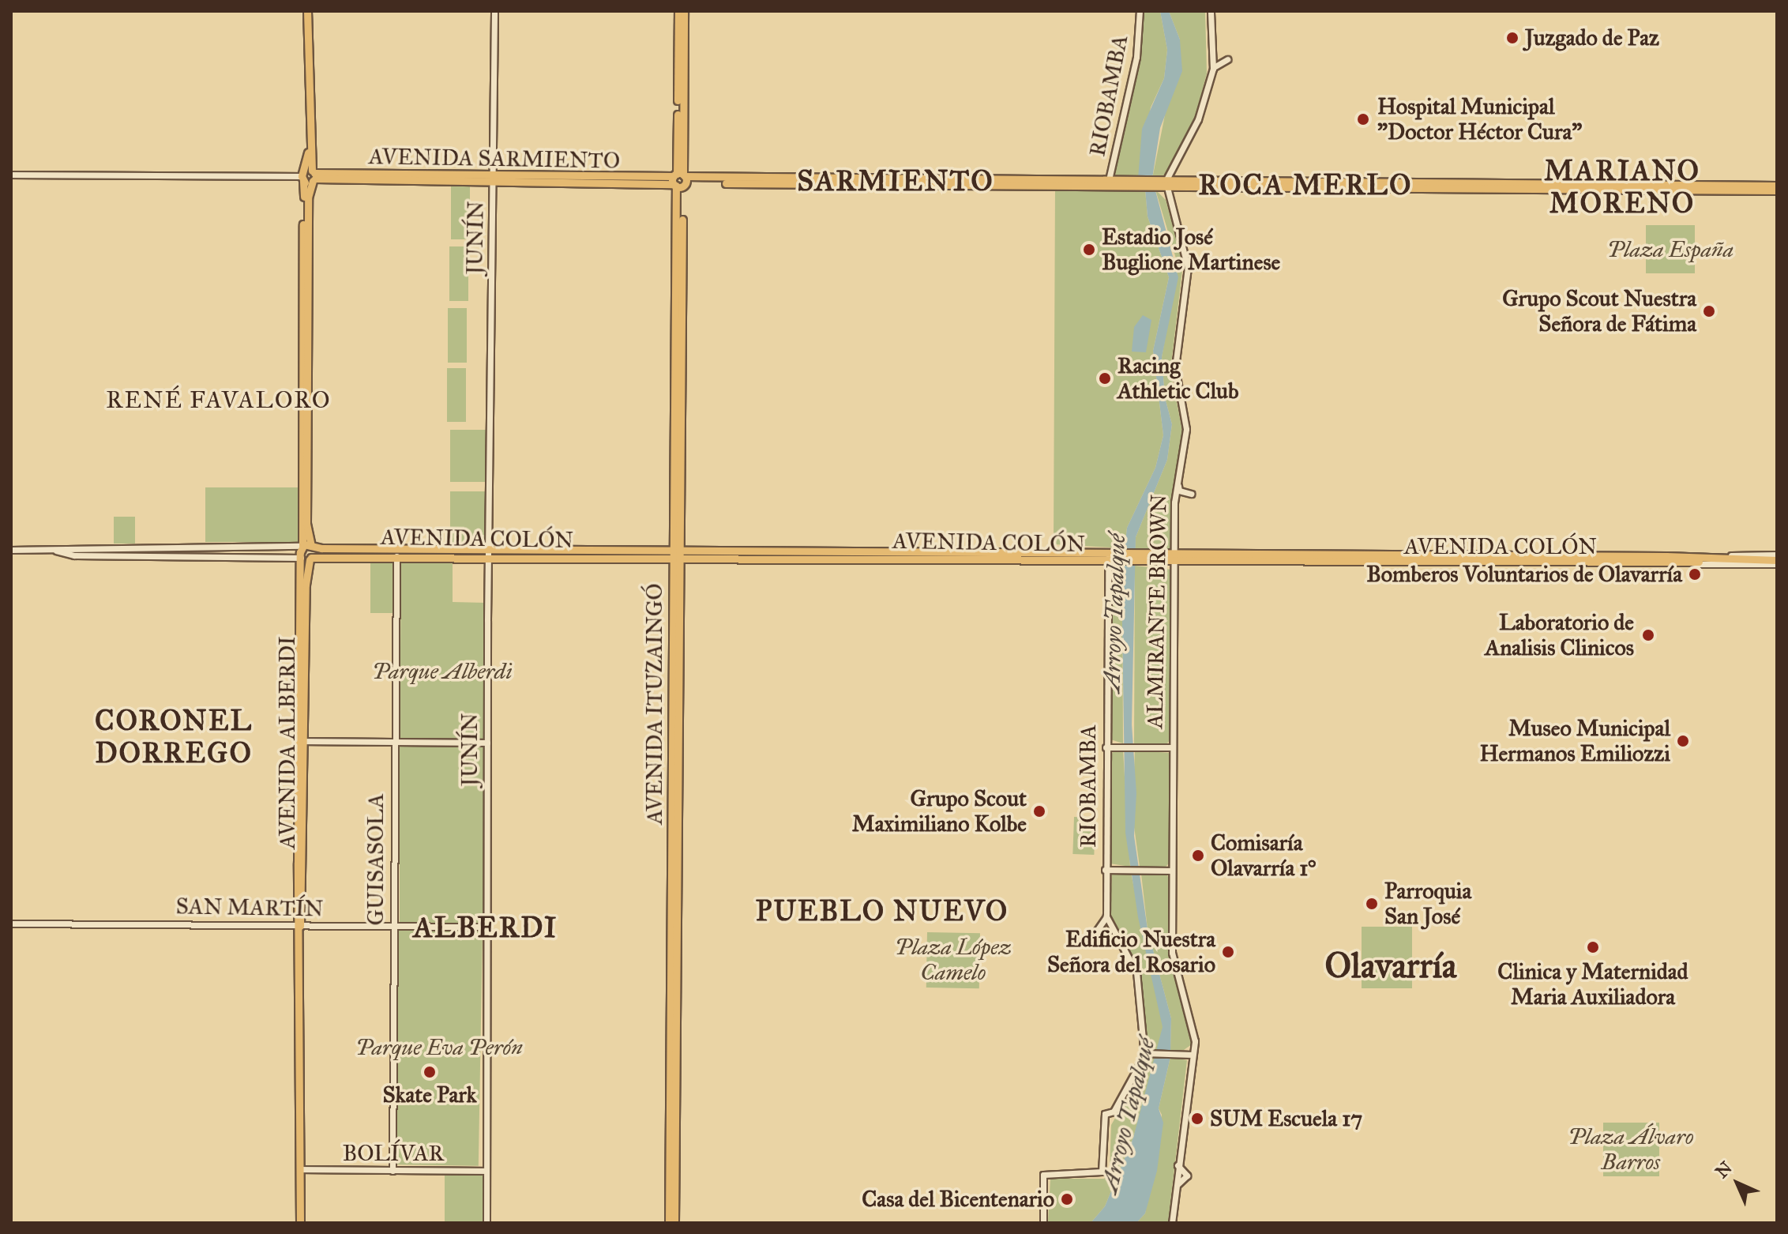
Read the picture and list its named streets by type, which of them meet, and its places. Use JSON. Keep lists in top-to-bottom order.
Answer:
{
  "streets": {
    "main road": [
      "AVENIDA SARMIENTO",
      "AVENIDA COLÓN",
      "AVENIDA ITUZAINGÓ",
      "AVENIDA ALBERDI"
    ],
    "street": [
      "RIOBAMBA",
      "JUNÍN",
      "ALMIRANTE BROWN",
      "GUISASOLA",
      "SAN MARTÍN",
      "BOLÍVAR"
    ]
  },
  "crossings": [
    ["RIOBAMBA", "AVENIDA SARMIENTO"],
    ["RIOBAMBA", "AVENIDA COLÓN"],
    ["AVENIDA SARMIENTO", "JUNÍN"],
    ["AVENIDA SARMIENTO", "ALMIRANTE BROWN"],
    ["AVENIDA SARMIENTO", "AVENIDA ITUZAINGÓ"],
    ["JUNÍN", "AVENIDA COLÓN"],
    ["JUNÍN", "SAN MARTÍN"],
    ["JUNÍN", "BOLÍVAR"],
    ["AVENIDA COLÓN", "ALMIRANTE BROWN"],
    ["AVENIDA COLÓN", "AVENIDA ITUZAINGÓ"],
    ["AVENIDA COLÓN", "AVENIDA ALBERDI"],
    ["AVENIDA COLÓN", "GUISASOLA"],
    ["AVENIDA ALBERDI", "SAN MARTÍN"],
    ["AVENIDA ALBERDI", "BOLÍVAR"],
    ["GUISASOLA", "SAN MARTÍN"],
    ["GUISASOLA", "BOLÍVAR"]
  ],
  "districts": [
    "MARIANO MORENO",
    "SARMIENTO",
    "ROCA MERLO",
    "RENÉ FAVALORO",
    "CORONEL DORREGO",
    "PUEBLO NUEVO",
    "ALBERDI",
    "Olavarría"
  ],
  "water": ["Arroyo Tapalqué"],
  "parks": [
    "Plaza España",
    "Parque Alberdi",
    "Plaza López Camelo",
    "Parque Eva Perón",
    "Plaza Álvaro Barros"
  ],
  "places": [
    "Juzgado de Paz",
    "Hospital Municipal \"Doctor Héctor Cura\"",
    "Estadio José Buglione Martinese",
    "Grupo Scout Nuestra Señora de Fátima",
    "Racing Athletic Club",
    "Bomberos Voluntarios de Olavarría",
    "Laboratorio de Analisis Clinicos",
    "Museo Municipal Hermanos Emiliozzi",
    "Grupo Scout Maximiliano Kolbe",
    "Comisaría Olavarría 1°",
    "Parroquia San José",
    "Clinica y Maternidad Maria Auxiliadora",
    "Edificio Nuestra Señora del Rosario",
    "Skate Park",
    "SUM Escuela 17",
    "Casa del Bicentenario"
  ],
  "north": "top left"
}
